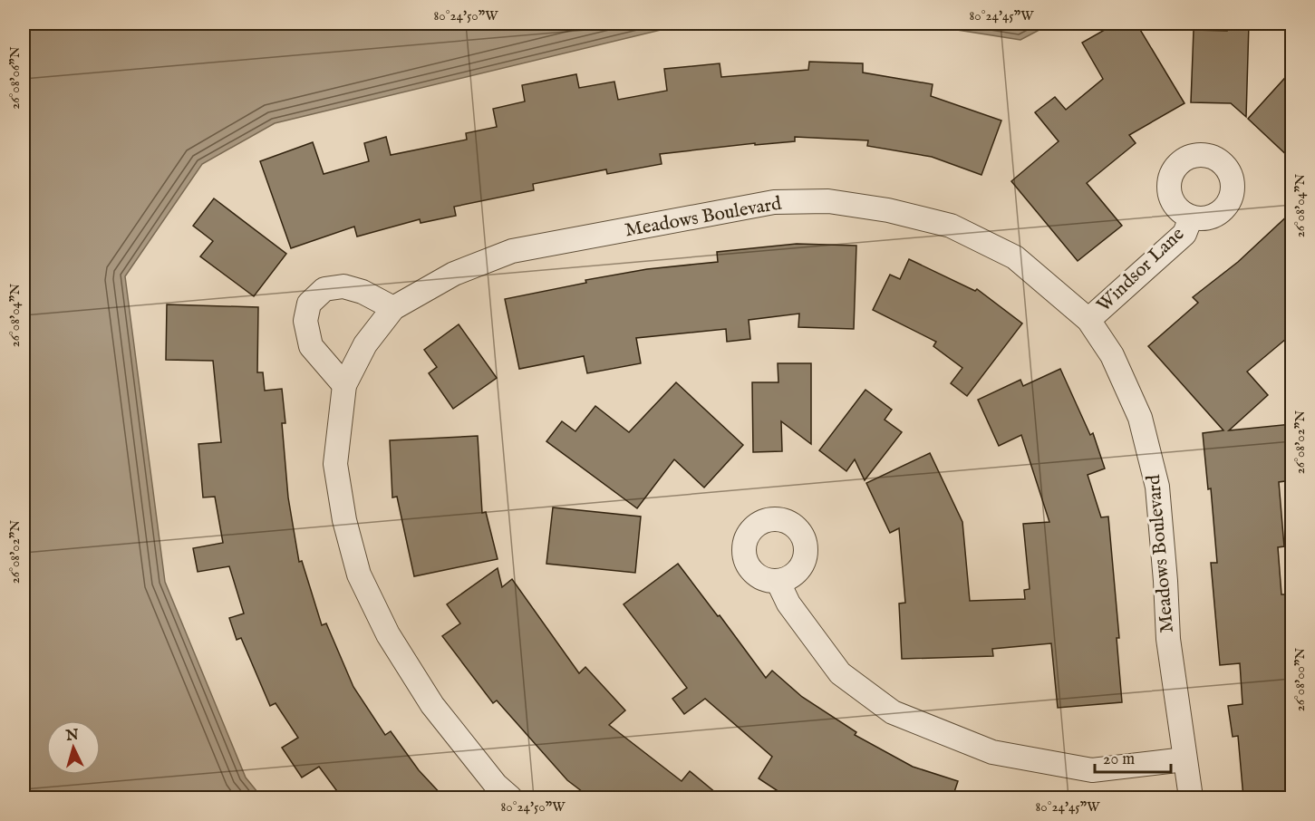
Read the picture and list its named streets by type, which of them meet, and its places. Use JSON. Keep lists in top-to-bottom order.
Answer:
{
  "streets": {
    "street": ["Meadows Boulevard", "Windsor Lane"]
  },
  "crossings": [
    ["Meadows Boulevard", "Windsor Lane"]
  ],
  "scale_bar": "20 m",
  "north": "top",
  "coordinates": [
    "80°24'50\"W",
    "80°24'45\"W",
    "26°08'06\"N",
    "26°08'04\"N",
    "26°08'02\"N",
    "26°08'00\"N"
  ]
}
